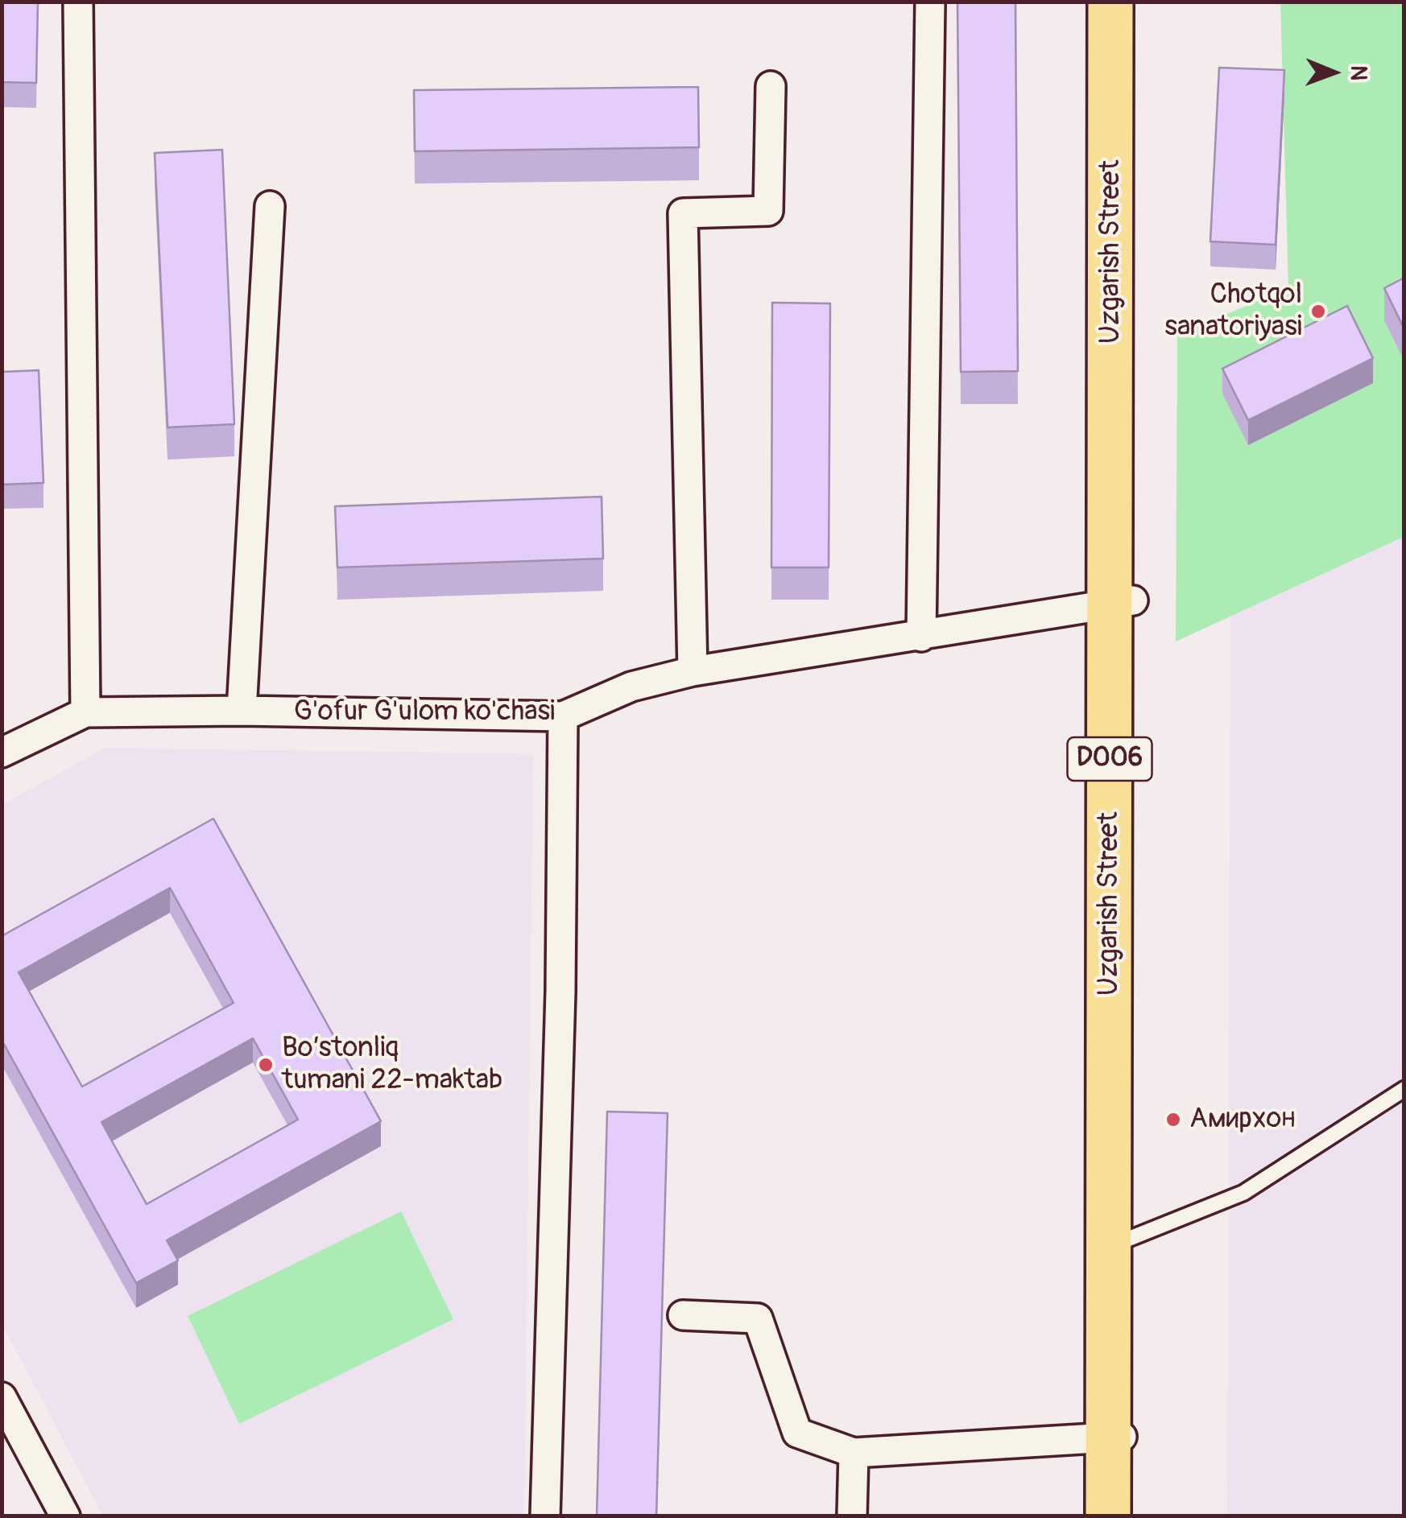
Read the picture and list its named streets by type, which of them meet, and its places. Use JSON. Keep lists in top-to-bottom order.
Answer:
{
  "streets": {
    "main road": ["Uzgarish Street", "D006"],
    "street": ["G'ofur G'ulom ko'chasi"]
  },
  "crossings": [
    ["Uzgarish Street", "G'ofur G'ulom ko'chasi"]
  ],
  "places": ["Chotqol sanatoriyasi", "Bo’stonliq tumani 22-maktab", "Амирхон"],
  "north": "right"
}
